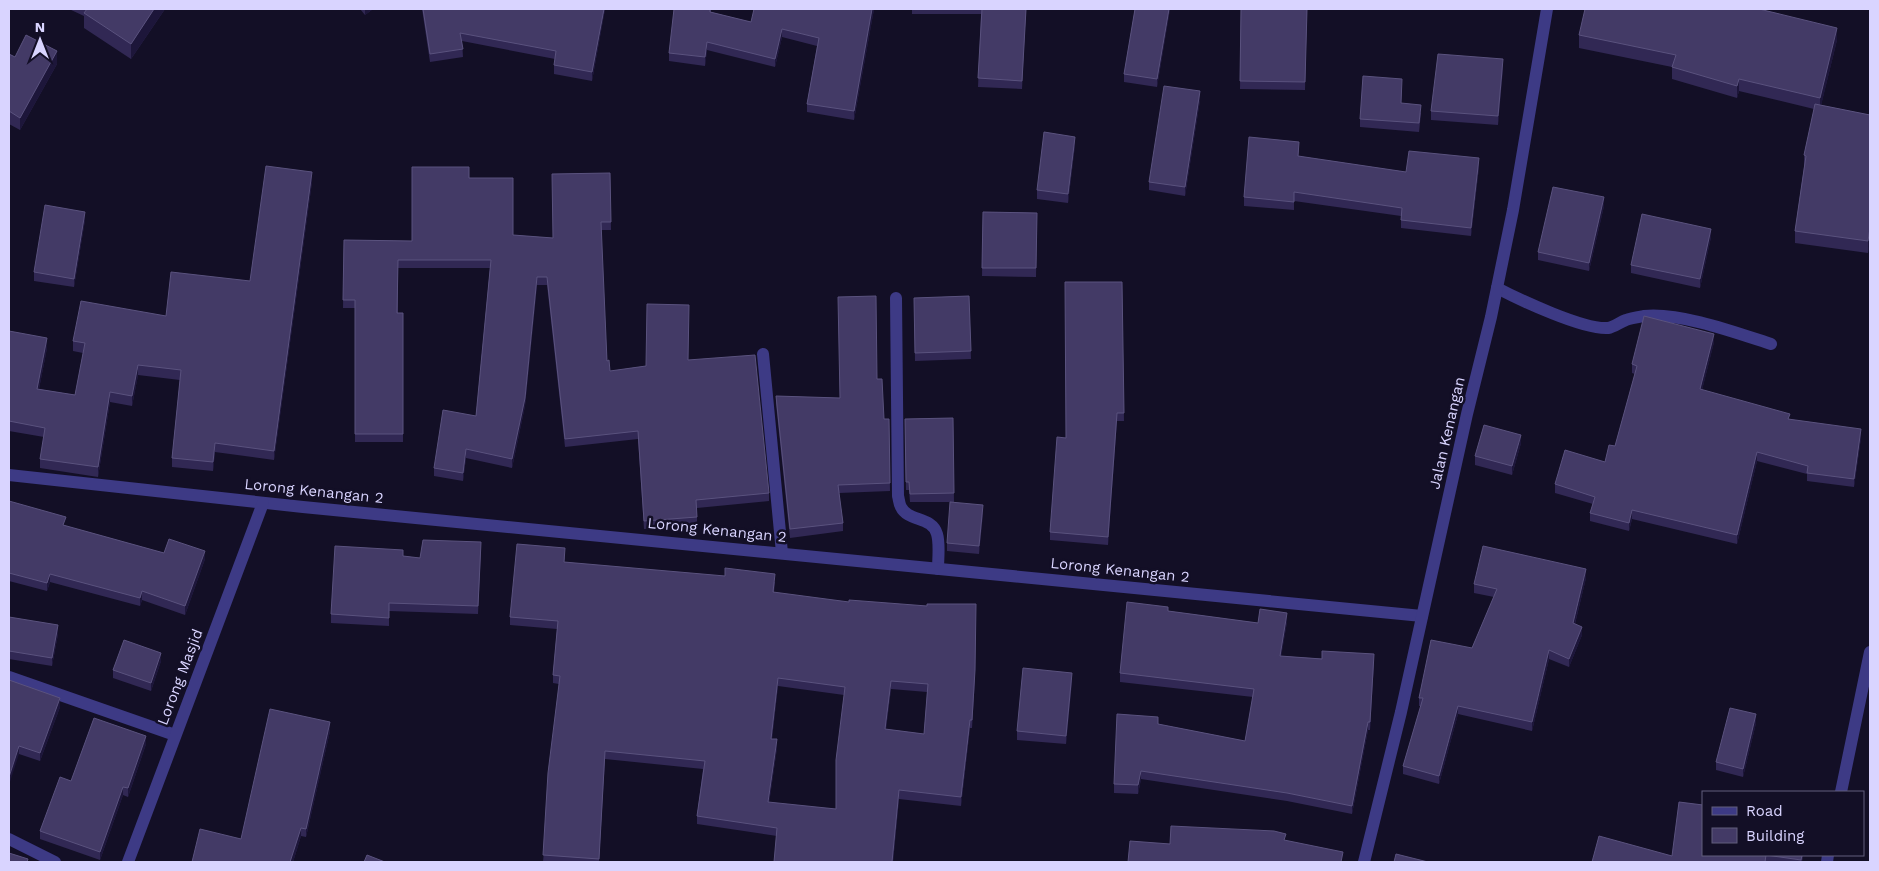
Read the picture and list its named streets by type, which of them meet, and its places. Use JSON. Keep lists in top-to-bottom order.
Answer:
{
  "streets": {
    "street": ["Jalan Kenangan", "Lorong Kenangan 2", "Lorong Masjid"]
  },
  "crossings": [
    ["Jalan Kenangan", "Lorong Kenangan 2"],
    ["Lorong Kenangan 2", "Lorong Masjid"]
  ],
  "legend": ["Road", "Building"],
  "north": "top"
}
